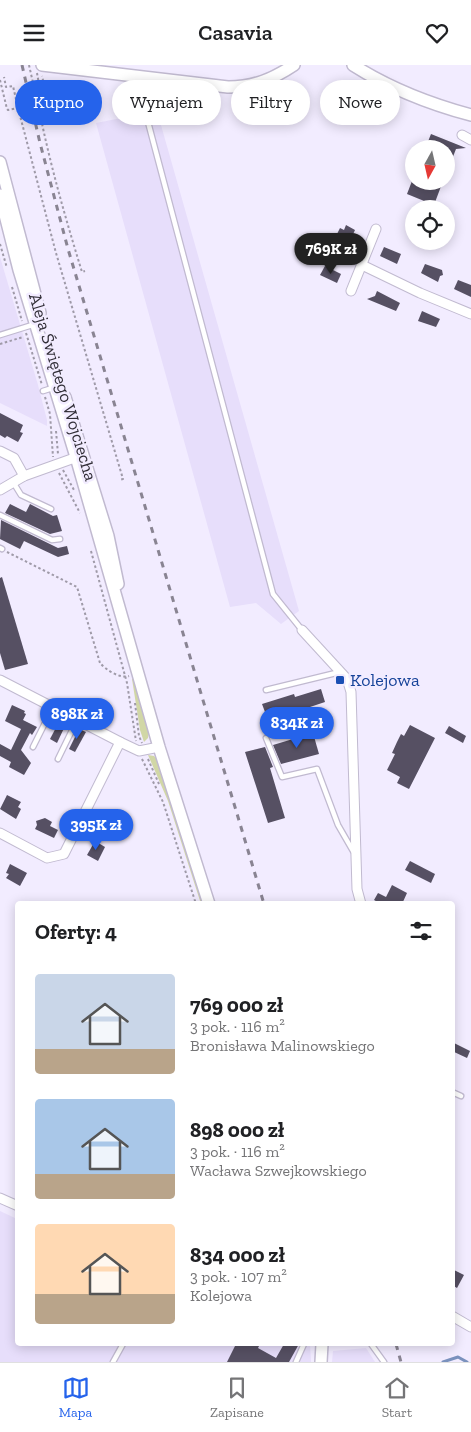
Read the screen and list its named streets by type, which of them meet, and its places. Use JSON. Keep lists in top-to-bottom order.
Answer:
{
  "streets": {
    "street": ["Aleja Świętego Wojciecha"]
  },
  "places": {
    "transit": ["Kolejowa"]
  },
  "north": "bottom",
  "page": {
    "header": "Casavia",
    "chip": [
      "Kupno",
      "Wynajem",
      "Filtry",
      "Nowe"
    ],
    "price": [
      "769K zł",
      "898K zł",
      "834K zł",
      "395K zł"
    ],
    "heading": "Oferty: 4",
    "list": [
      {
        "name": "769 000 zł",
        "note": "3 pok. · 116 m² · Bronisława Malinowskiego"
      },
      {
        "name": "898 000 zł",
        "note": "3 pok. · 116 m² · Wacława Szwejkowskiego"
      },
      {
        "name": "834 000 zł",
        "note": "3 pok. · 107 m² · Kolejowa"
      }
    ],
    "tabs": ["Mapa", "Zapisane", "Start"]
  }
}
